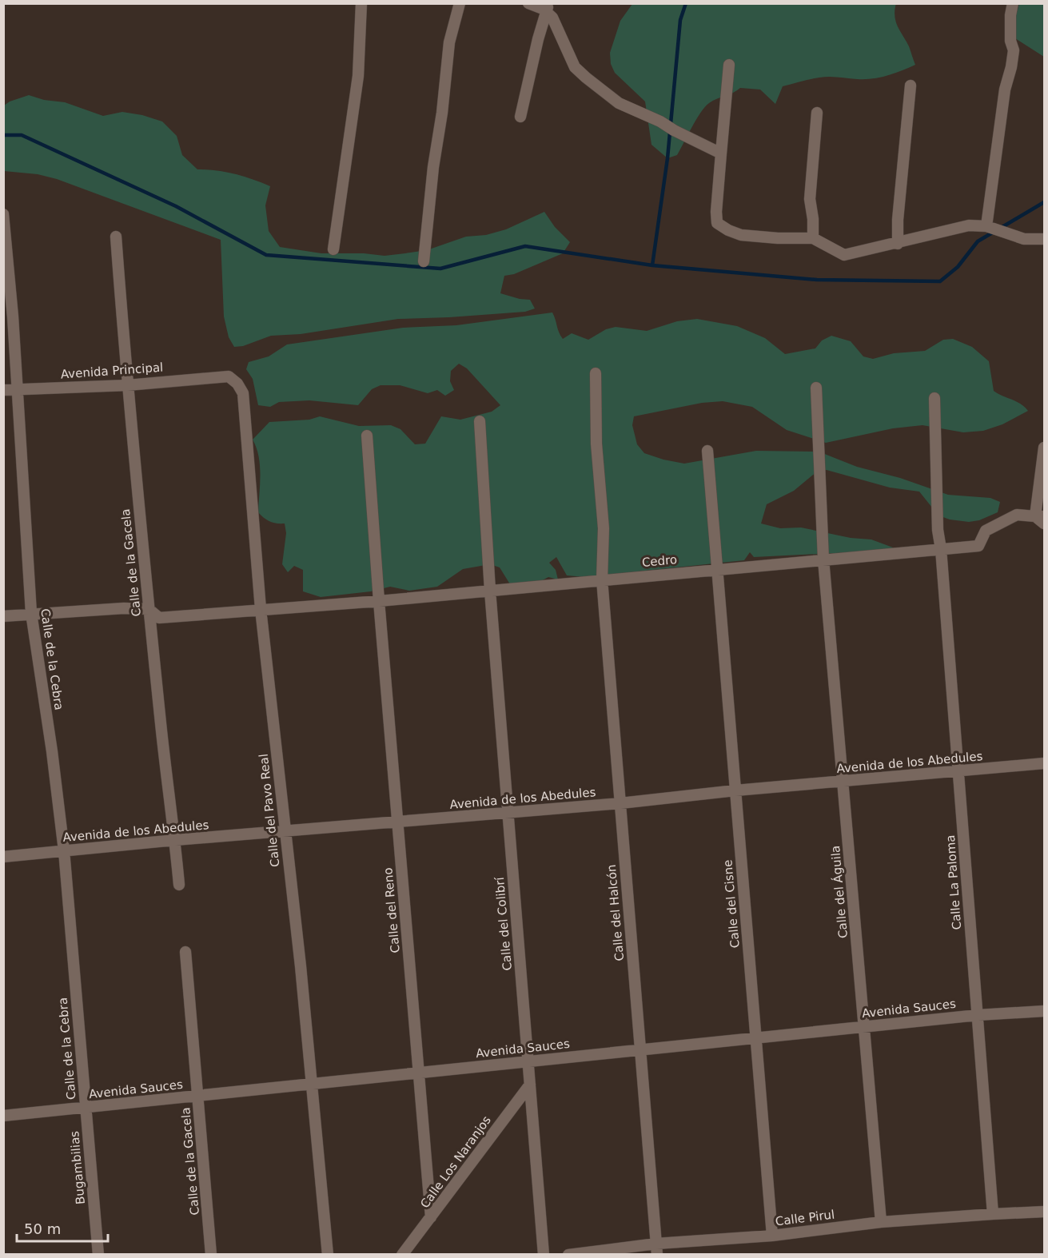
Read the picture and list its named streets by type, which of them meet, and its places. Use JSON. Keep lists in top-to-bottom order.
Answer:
{
  "streets": {
    "street": [
      "Avenida Principal",
      "Cedro",
      "Calle de la Gacela",
      "Calle de la Cebra",
      "Avenida de los Abedules",
      "Calle del Pavo Real",
      "Calle La Paloma",
      "Calle del Águila",
      "Calle del Cisne",
      "Calle del Reno",
      "Calle del Halcón",
      "Calle del Colibrí",
      "Avenida Sauces",
      "Calle Los Naranjos",
      "Bugambilias",
      "Calle Pirul"
    ]
  },
  "crossings": [
    ["Avenida Principal", "Calle de la Gacela"],
    ["Avenida Principal", "Calle de la Cebra"],
    ["Avenida Principal", "Calle del Pavo Real"],
    ["Cedro", "Calle de la Gacela"],
    ["Cedro", "Calle de la Cebra"],
    ["Cedro", "Calle del Pavo Real"],
    ["Cedro", "Calle La Paloma"],
    ["Cedro", "Calle del Águila"],
    ["Cedro", "Calle del Cisne"],
    ["Cedro", "Calle del Reno"],
    ["Cedro", "Calle del Halcón"],
    ["Cedro", "Calle del Colibrí"],
    ["Calle de la Gacela", "Avenida de los Abedules"],
    ["Calle de la Gacela", "Avenida Sauces"],
    ["Calle de la Cebra", "Avenida de los Abedules"],
    ["Calle de la Cebra", "Avenida Sauces"],
    ["Calle de la Cebra", "Bugambilias"],
    ["Avenida de los Abedules", "Calle del Pavo Real"],
    ["Avenida de los Abedules", "Calle La Paloma"],
    ["Avenida de los Abedules", "Calle del Águila"],
    ["Avenida de los Abedules", "Calle del Cisne"],
    ["Avenida de los Abedules", "Calle del Reno"],
    ["Avenida de los Abedules", "Calle del Halcón"],
    ["Avenida de los Abedules", "Calle del Colibrí"],
    ["Calle del Pavo Real", "Avenida Sauces"],
    ["Calle La Paloma", "Avenida Sauces"],
    ["Calle La Paloma", "Calle Pirul"],
    ["Calle del Águila", "Avenida Sauces"],
    ["Calle del Águila", "Calle Pirul"],
    ["Calle del Cisne", "Avenida Sauces"],
    ["Calle del Cisne", "Calle Pirul"],
    ["Calle del Reno", "Avenida Sauces"],
    ["Calle del Reno", "Calle Los Naranjos"],
    ["Calle del Halcón", "Avenida Sauces"],
    ["Calle del Halcón", "Calle Pirul"],
    ["Calle del Colibrí", "Avenida Sauces"],
    ["Calle del Colibrí", "Calle Los Naranjos"],
    ["Avenida Sauces", "Bugambilias"]
  ],
  "scale_bar": "50 m"
}
